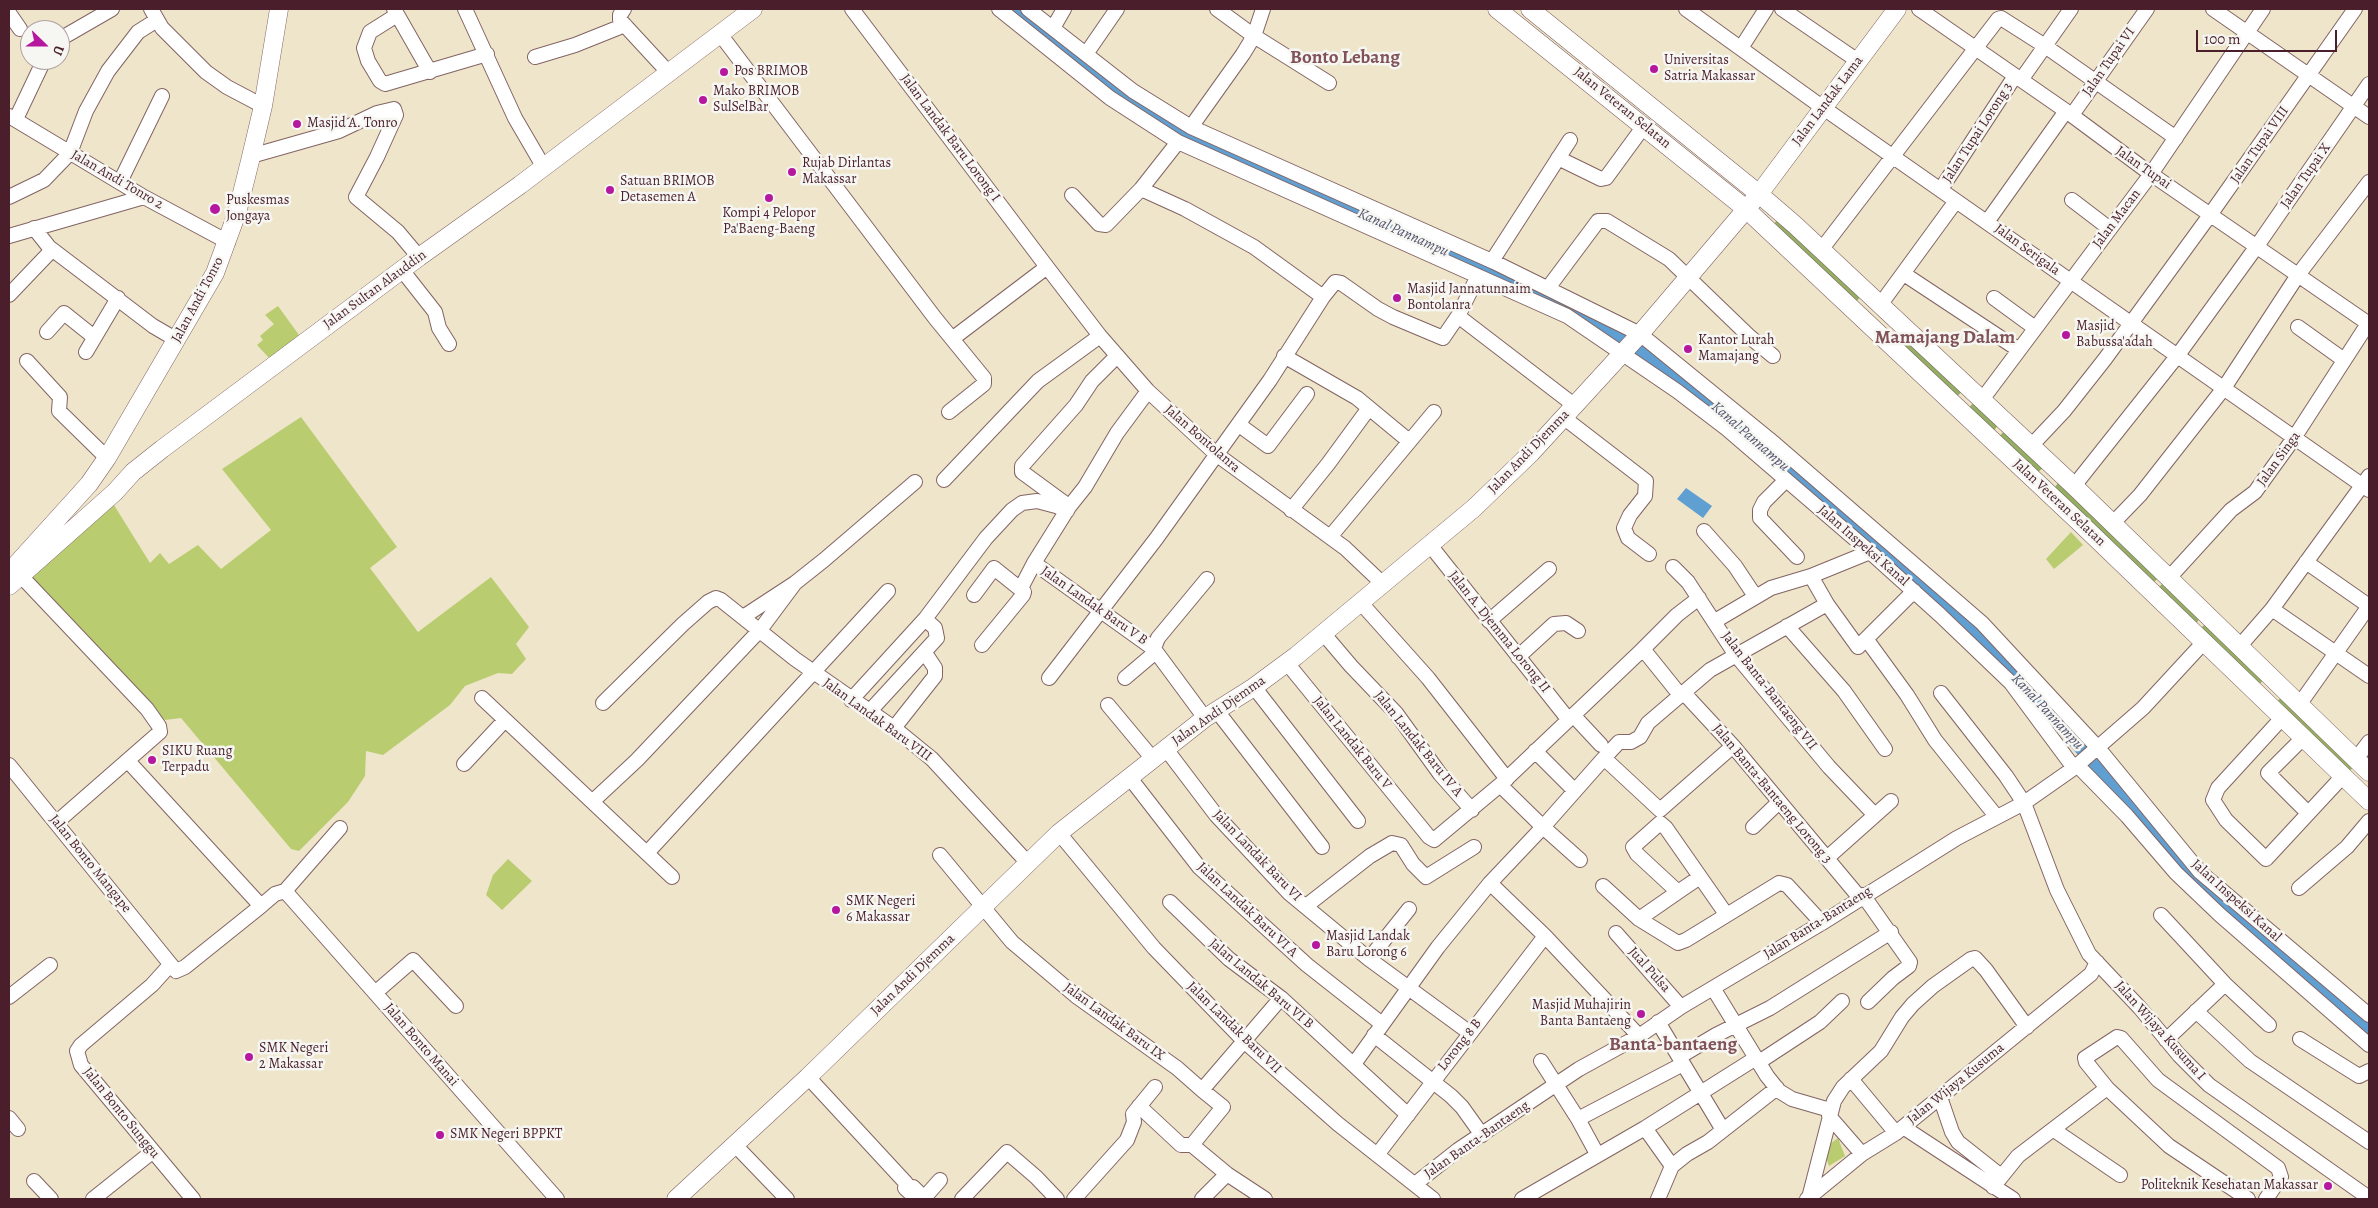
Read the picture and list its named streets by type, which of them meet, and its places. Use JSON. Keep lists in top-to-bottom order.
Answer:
{
  "streets": {
    "main road": [
      "Jalan Landak Lama",
      "Jalan Veteran Selatan",
      "Jalan Sultan Alauddin",
      "Jalan Andi Tonro",
      "Jalan Andi Djemma"
    ],
    "street": [
      "Jalan Tupai VI",
      "Jalan Tupai Lorong 3",
      "Jalan Landak Baru Lorong I",
      "Jalan Tupai VIII",
      "Jalan Tupai",
      "Jalan Tupai X",
      "Jalan Andi Tonro 2",
      "Jalan Macan",
      "Jalan Serigala",
      "Jalan Bontolanra",
      "Jalan Singa",
      "Jalan Inspeksi Kanal",
      "Jalan Landak Baru V B",
      "Jalan A. Djemma Lorong II",
      "Jalan Banta-Bantaeng VII",
      "Jalan Landak Baru VIII",
      "Jalan Landak Baru V",
      "Jalan Landak Baru IV A",
      "Jalan Banta-Bantaeng Lorong 3",
      "Jalan Landak Baru VI",
      "Jalan Bonto Mangape",
      "Jalan Landak Baru VI A",
      "Jalan Banta-Bantaeng",
      "Jual Pulsa",
      "Jalan Landak Baru VI B",
      "Jalan Landak Baru IX",
      "Jalan Landak Baru VII",
      "Jalan Wijaya Kusuma I",
      "Jalan Bonto Manai",
      "Lorong 8 B",
      "Jalan Wijaya Kusuma",
      "Jalan Bonto Sunggu"
    ]
  },
  "crossings": [
    ["Jalan Tupai VI", "Jalan Tupai"],
    ["Jalan Tupai VI", "Jalan Serigala"],
    ["Jalan Landak Lama", "Jalan Veteran Selatan"],
    ["Jalan Landak Lama", "Jalan Serigala"],
    ["Jalan Veteran Selatan", "Jalan Tupai VIII"],
    ["Jalan Veteran Selatan", "Jalan Tupai X"],
    ["Jalan Veteran Selatan", "Jalan Macan"],
    ["Jalan Veteran Selatan", "Jalan Andi Djemma"],
    ["Jalan Veteran Selatan", "Jalan Singa"],
    ["Jalan Veteran Selatan", "Jalan Banta-Bantaeng"],
    ["Jalan Tupai Lorong 3", "Jalan Tupai"],
    ["Jalan Tupai Lorong 3", "Jalan Serigala"],
    ["Jalan Landak Baru Lorong I", "Jalan Bontolanra"],
    ["Jalan Tupai VIII", "Jalan Tupai"],
    ["Jalan Tupai VIII", "Jalan Serigala"],
    ["Jalan Tupai", "Jalan Tupai X"],
    ["Jalan Tupai", "Jalan Macan"],
    ["Jalan Tupai", "Jalan Singa"],
    ["Jalan Tupai X", "Jalan Serigala"],
    ["Jalan Andi Tonro 2", "Jalan Andi Tonro"],
    ["Jalan Macan", "Jalan Serigala"],
    ["Jalan Serigala", "Jalan Singa"],
    ["Jalan Bontolanra", "Jalan Andi Djemma"],
    ["Jalan Bontolanra", "Jalan Landak Baru V B"],
    ["Jalan Andi Djemma", "Jalan Inspeksi Kanal"],
    ["Jalan Andi Djemma", "Jalan Landak Baru V B"],
    ["Jalan Andi Djemma", "Jalan A. Djemma Lorong II"],
    ["Jalan Andi Djemma", "Jalan Landak Baru VIII"],
    ["Jalan Andi Djemma", "Jalan Landak Baru V"],
    ["Jalan Andi Djemma", "Jalan Landak Baru IV A"],
    ["Jalan Andi Djemma", "Jalan Landak Baru VI"],
    ["Jalan Andi Djemma", "Jalan Landak Baru VI A"],
    ["Jalan Andi Djemma", "Jalan Landak Baru IX"],
    ["Jalan Andi Djemma", "Jalan Landak Baru VII"],
    ["Jalan Inspeksi Kanal", "Jalan Banta-Bantaeng"],
    ["Jalan A. Djemma Lorong II", "Jalan Banta-Bantaeng Lorong 3"],
    ["Jalan Landak Baru V", "Jalan Landak Baru IV A"],
    ["Jalan Banta-Bantaeng Lorong 3", "Jalan Banta-Bantaeng"],
    ["Jalan Landak Baru VI", "Lorong 8 B"],
    ["Jalan Bonto Mangape", "Jalan Bonto Sunggu"],
    ["Jalan Landak Baru VI A", "Jalan Banta-Bantaeng"],
    ["Jalan Landak Baru VI A", "Lorong 8 B"],
    ["Jalan Banta-Bantaeng", "Jual Pulsa"],
    ["Jalan Banta-Bantaeng", "Jalan Landak Baru VII"],
    ["Jalan Banta-Bantaeng", "Jalan Wijaya Kusuma I"],
    ["Jalan Landak Baru VI B", "Lorong 8 B"],
    ["Jalan Landak Baru VII", "Lorong 8 B"],
    ["Jalan Wijaya Kusuma I", "Jalan Wijaya Kusuma"]
  ],
  "districts": ["Bonto Lebang", "Mamajang Dalam", "Banta-bantaeng"],
  "water": ["Kanal Pannampu"],
  "places": [
    "Universitas Satria Makassar",
    "Pos BRIMOB",
    "Mako BRIMOB SulSelBar",
    "Masjid A. Tonro",
    "Rujab Dirlantas Makassar",
    "Satuan BRIMOB Detasemen A",
    "Kompi 4 Pelopor Pa'Baeng-Baeng",
    "Puskesmas Jongaya",
    "Masjid Jannatunnaim Bontolanra",
    "Masjid Babussa'adah",
    "Kantor Lurah Mamajang",
    "SIKU Ruang Terpadu",
    "SMK Negeri 6 Makassar",
    "Masjid Landak Baru Lorong 6",
    "Masjid Muhajirin Banta Bantaeng",
    "SMK Negeri 2 Makassar",
    "SMK Negeri BPPKT",
    "Politeknik Kesehatan Makassar"
  ],
  "scale_bar": "100 m",
  "north": "right"
}
